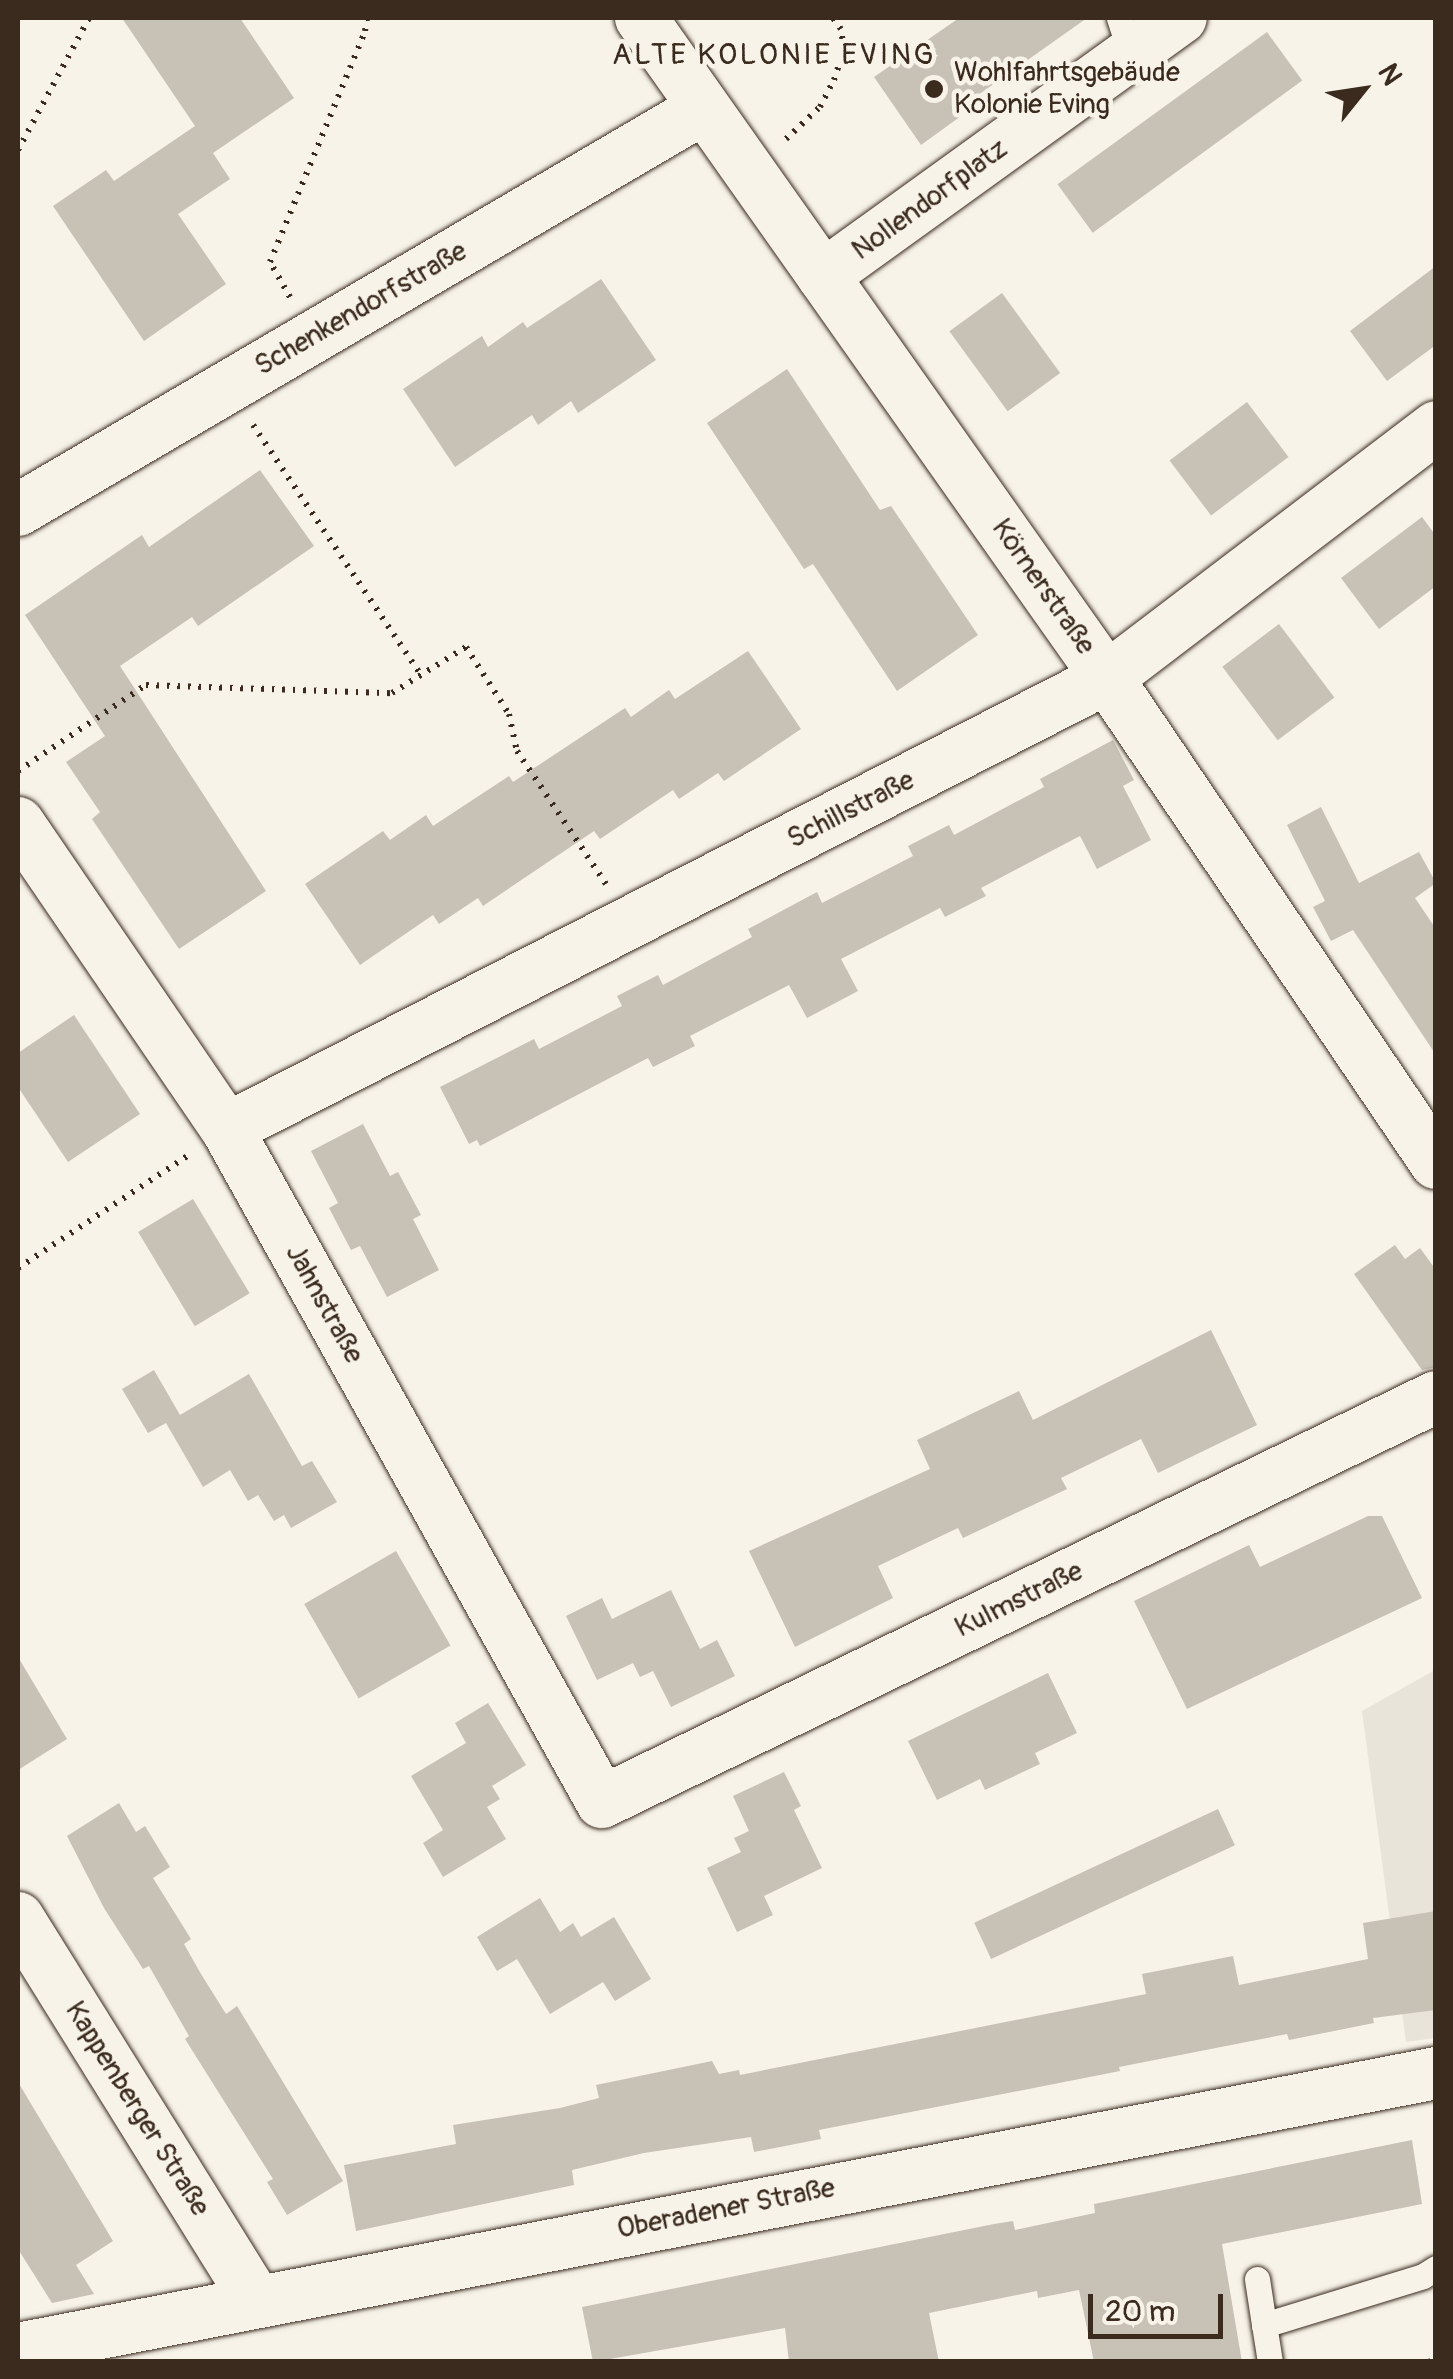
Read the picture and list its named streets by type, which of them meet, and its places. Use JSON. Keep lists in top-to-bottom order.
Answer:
{
  "streets": {
    "street": [
      "Nollendorfplatz",
      "Schenkendorfstraße",
      "Körnerstraße",
      "Schillstraße",
      "Jahnstraße",
      "Kulmstraße",
      "Kappenberger Straße",
      "Oberadener Straße"
    ]
  },
  "crossings": [
    ["Nollendorfplatz", "Körnerstraße"],
    ["Schenkendorfstraße", "Körnerstraße"],
    ["Körnerstraße", "Schillstraße"],
    ["Schillstraße", "Jahnstraße"],
    ["Jahnstraße", "Kulmstraße"],
    ["Kappenberger Straße", "Oberadener Straße"]
  ],
  "districts": ["ALTE KOLONIE EVING"],
  "places": ["Wohlfahrtsgebäude Kolonie Eving"],
  "scale_bar": "20 m",
  "north": "top right"
}
